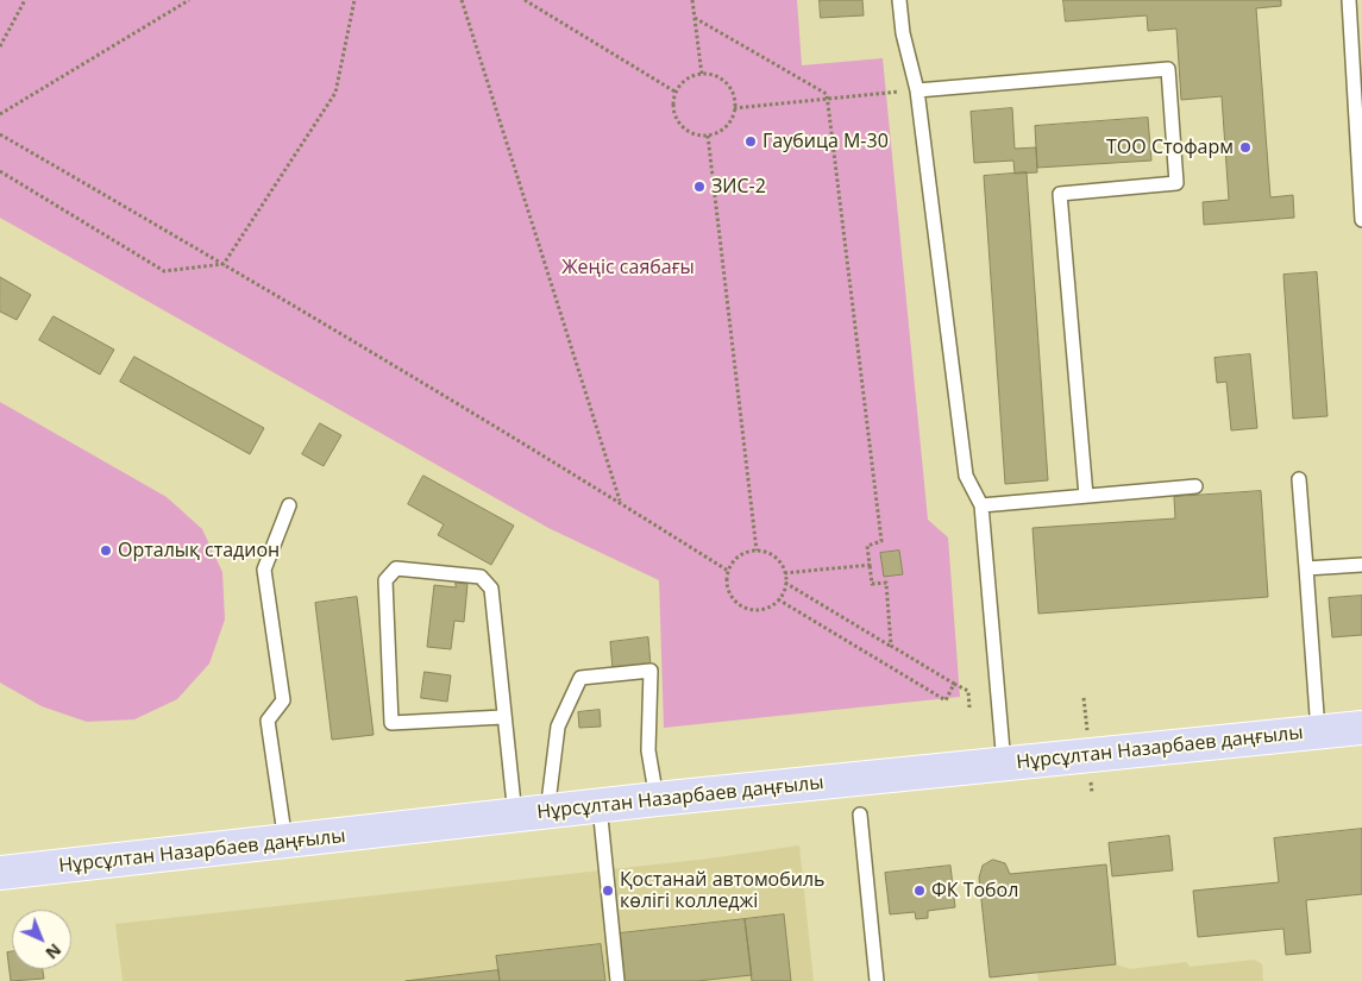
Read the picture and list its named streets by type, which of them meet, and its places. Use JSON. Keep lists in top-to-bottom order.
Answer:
{
  "streets": {
    "main road": ["Нұрсұлтан Назарбаев даңғылы"]
  },
  "parks": ["Жеңіс саябағы"],
  "places": [
    "Гаубица М-30",
    "ТОО Стофарм",
    "ЗИС-2",
    "Орталық стадион",
    "Қостанай автомобиль көлігі колледжі",
    "ФК Тобол"
  ],
  "north": "bottom right"
}
